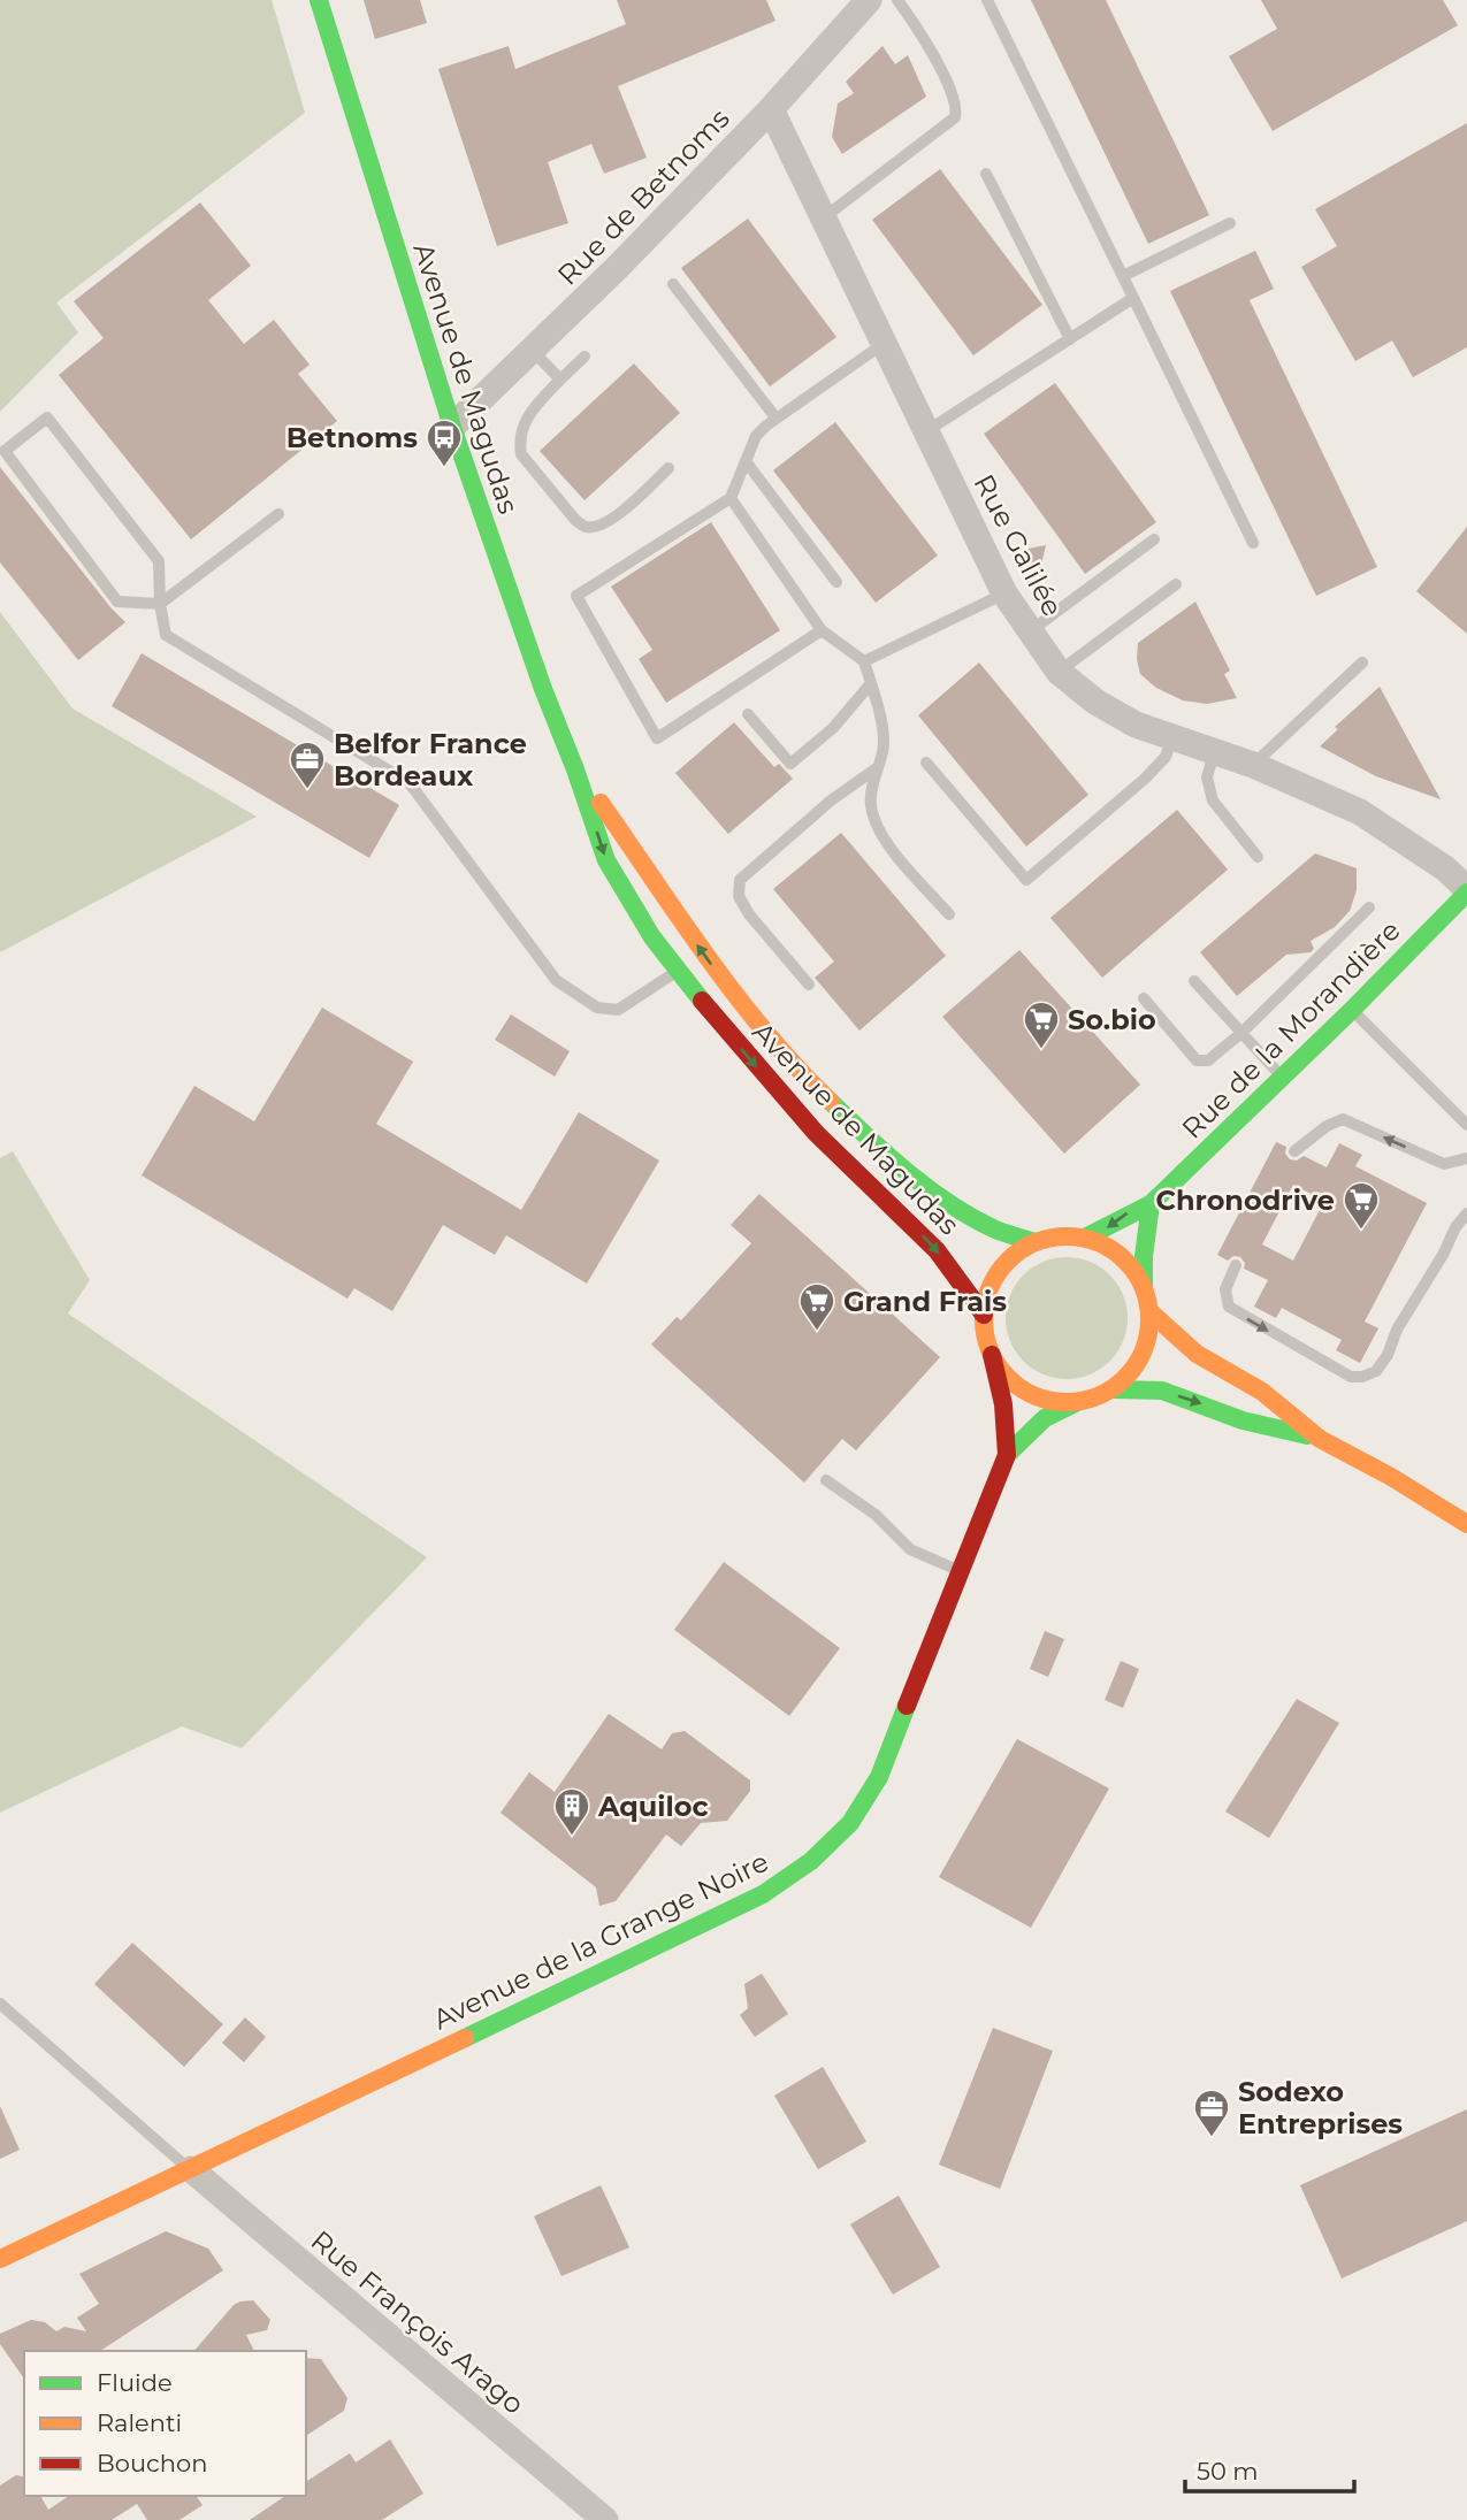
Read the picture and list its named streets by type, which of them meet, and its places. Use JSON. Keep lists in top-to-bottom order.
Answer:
{
  "streets": {
    "main road": ["Avenue de Magudas", "Rue de la Morandière", "Avenue de la Grange Noire"],
    "street": ["Rue de Betnoms", "Rue Galilée", "Rue François Arago"]
  },
  "crossings": [
    ["Rue de Betnoms", "Avenue de Magudas"],
    ["Rue de Betnoms", "Rue Galilée"],
    ["Avenue de Magudas", "Rue de la Morandière"],
    ["Avenue de Magudas", "Avenue de la Grange Noire"],
    ["Rue Galilée", "Rue de la Morandière"],
    ["Rue de la Morandière", "Avenue de la Grange Noire"],
    ["Avenue de la Grange Noire", "Rue François Arago"]
  ],
  "places": {
    "bus stop": ["Betnoms"],
    "office": ["Belfor France Bordeaux", "Sodexo Entreprises"],
    "supermarket": ["So.bio", "Chronodrive", "Grand Frais"],
    "building": ["Aquiloc"]
  },
  "legend": ["Fluide", "Ralenti", "Bouchon"],
  "scale_bar": "50 m"
}
